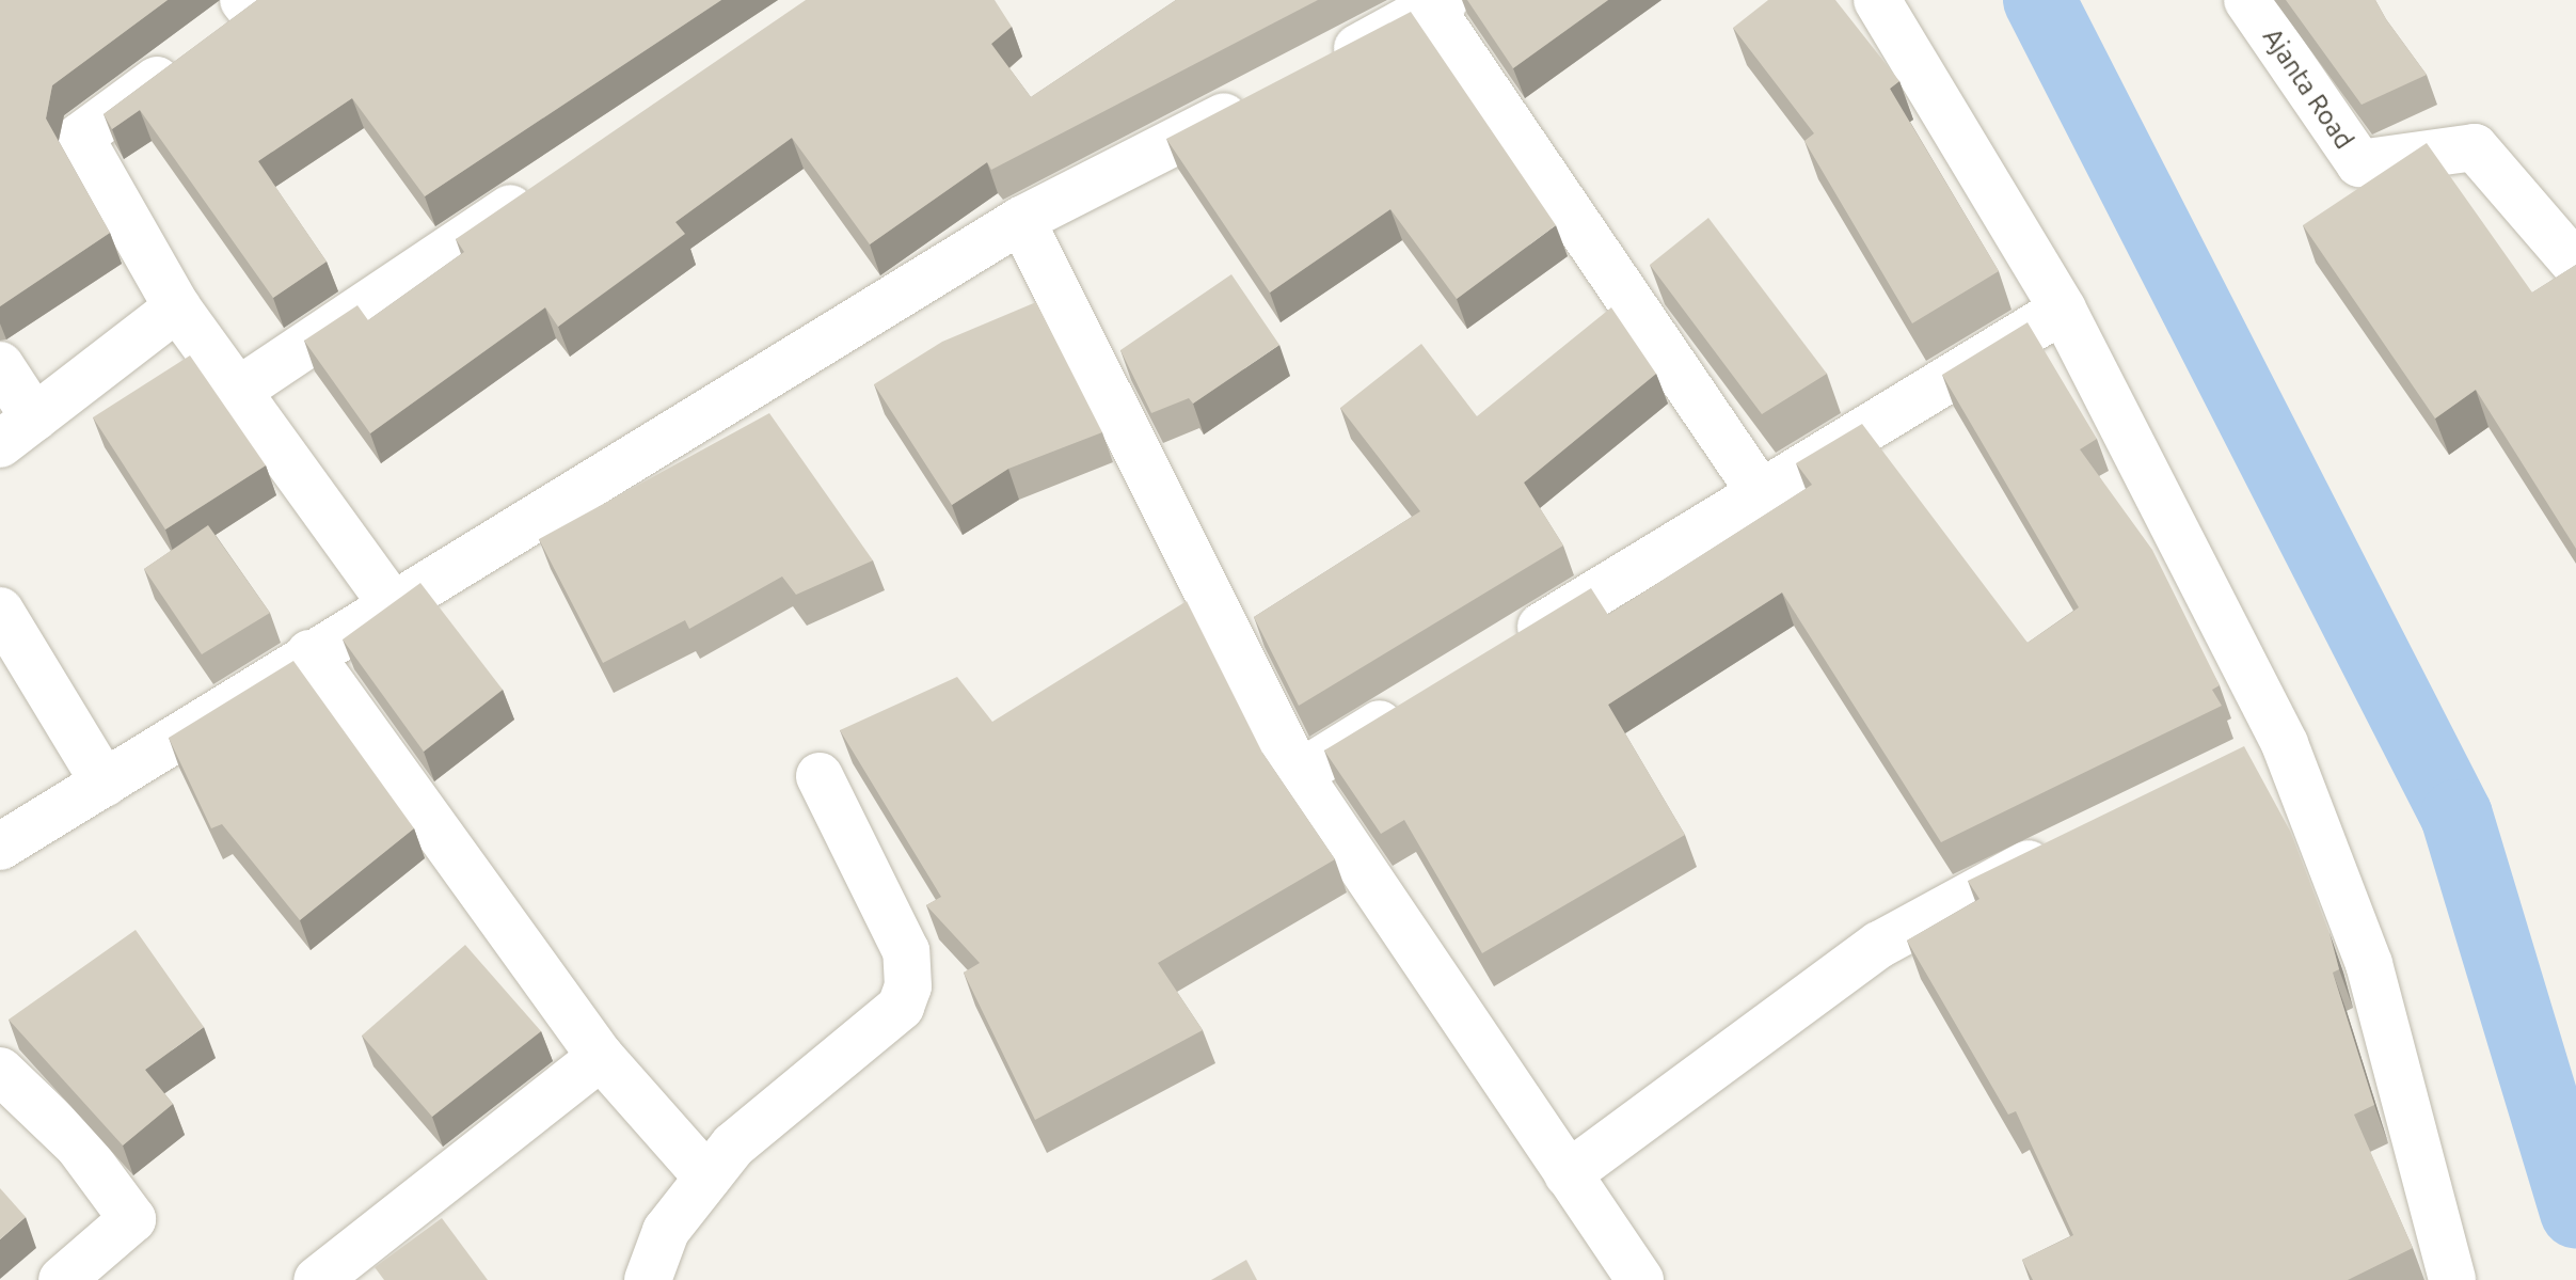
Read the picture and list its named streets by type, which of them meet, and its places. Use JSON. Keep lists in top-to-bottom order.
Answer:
{
  "streets": {
    "street": ["Ajanta Road"]
  }
}
